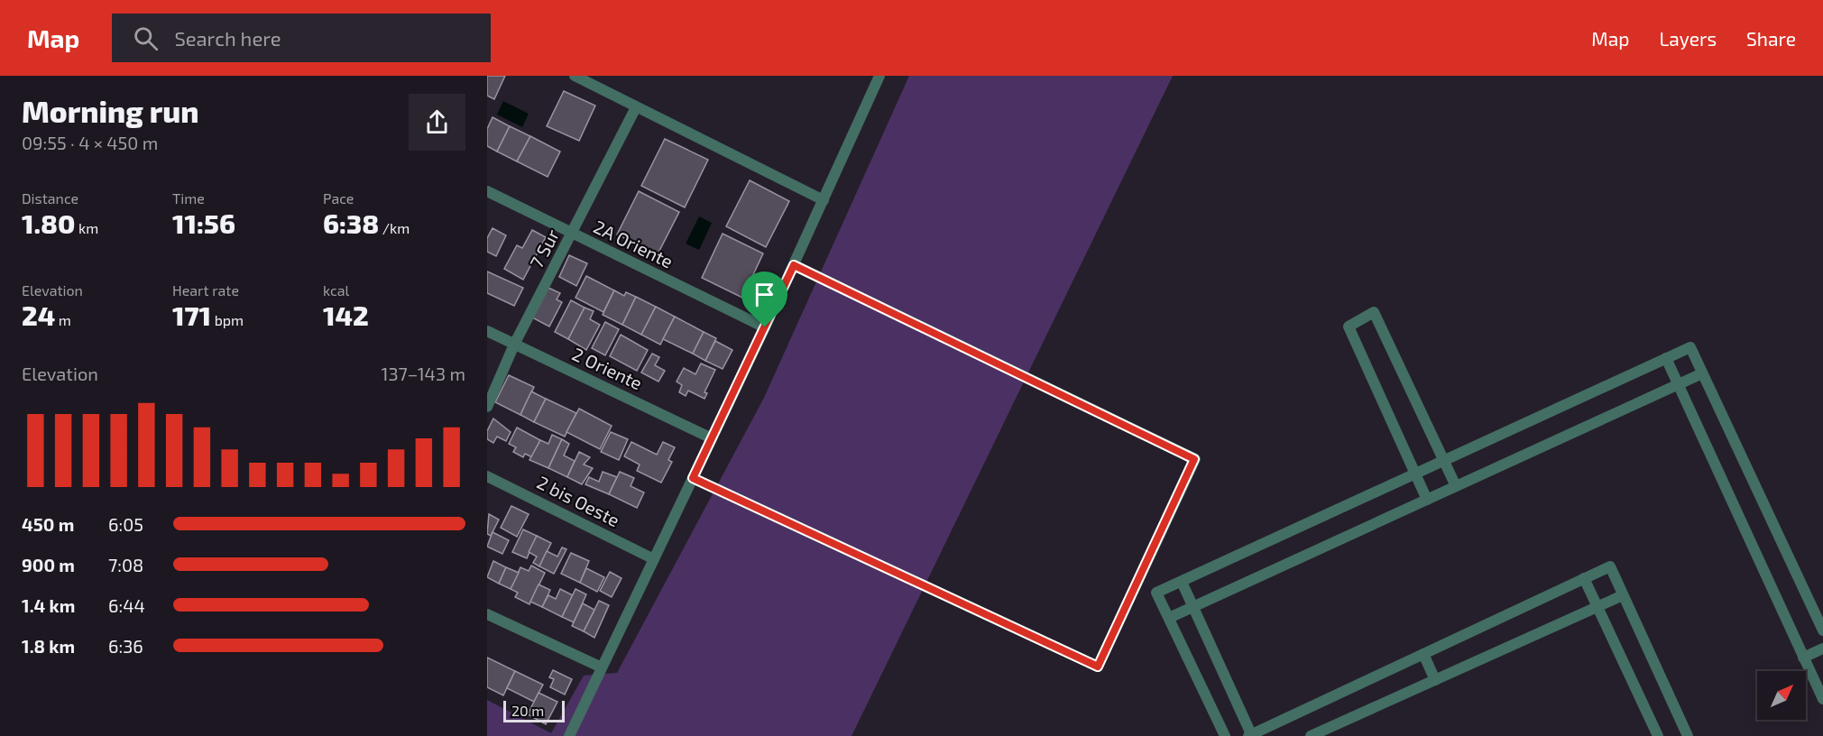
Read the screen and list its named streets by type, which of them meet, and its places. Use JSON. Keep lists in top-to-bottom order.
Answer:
{
  "streets": {
    "street": [
      "2A Oriente",
      "7 Sur",
      "2 Oriente",
      "2 bis Oeste"
    ]
  },
  "crossings": [
    ["2A Oriente", "7 Sur"],
    ["7 Sur", "2 Oriente"]
  ],
  "scale_bar": "20 m",
  "north": "top right",
  "page": {
    "header": "Map",
    "search": "Search here",
    "nav": ["Map", "Layers", "Share"],
    "heading": ["Morning run", "09:55 · 4 × 450 m"],
    "stats": [
      ["Distance", "1.80 km"],
      ["Time", "11:56"],
      ["Pace", "6:38 /km"],
      ["Elevation", "24 m"],
      ["Heart rate", "171 bpm"],
      ["kcal", "142"]
    ],
    "chart": ["Elevation", "137–143 m"],
    "list": [
      {
        "name": "450 m",
        "note": "6:05"
      },
      {
        "name": "900 m",
        "note": "7:08"
      },
      {
        "name": "1.4 km",
        "note": "6:44"
      },
      {
        "name": "1.8 km",
        "note": "6:36"
      }
    ],
    "scale": "20 m"
  }
}
